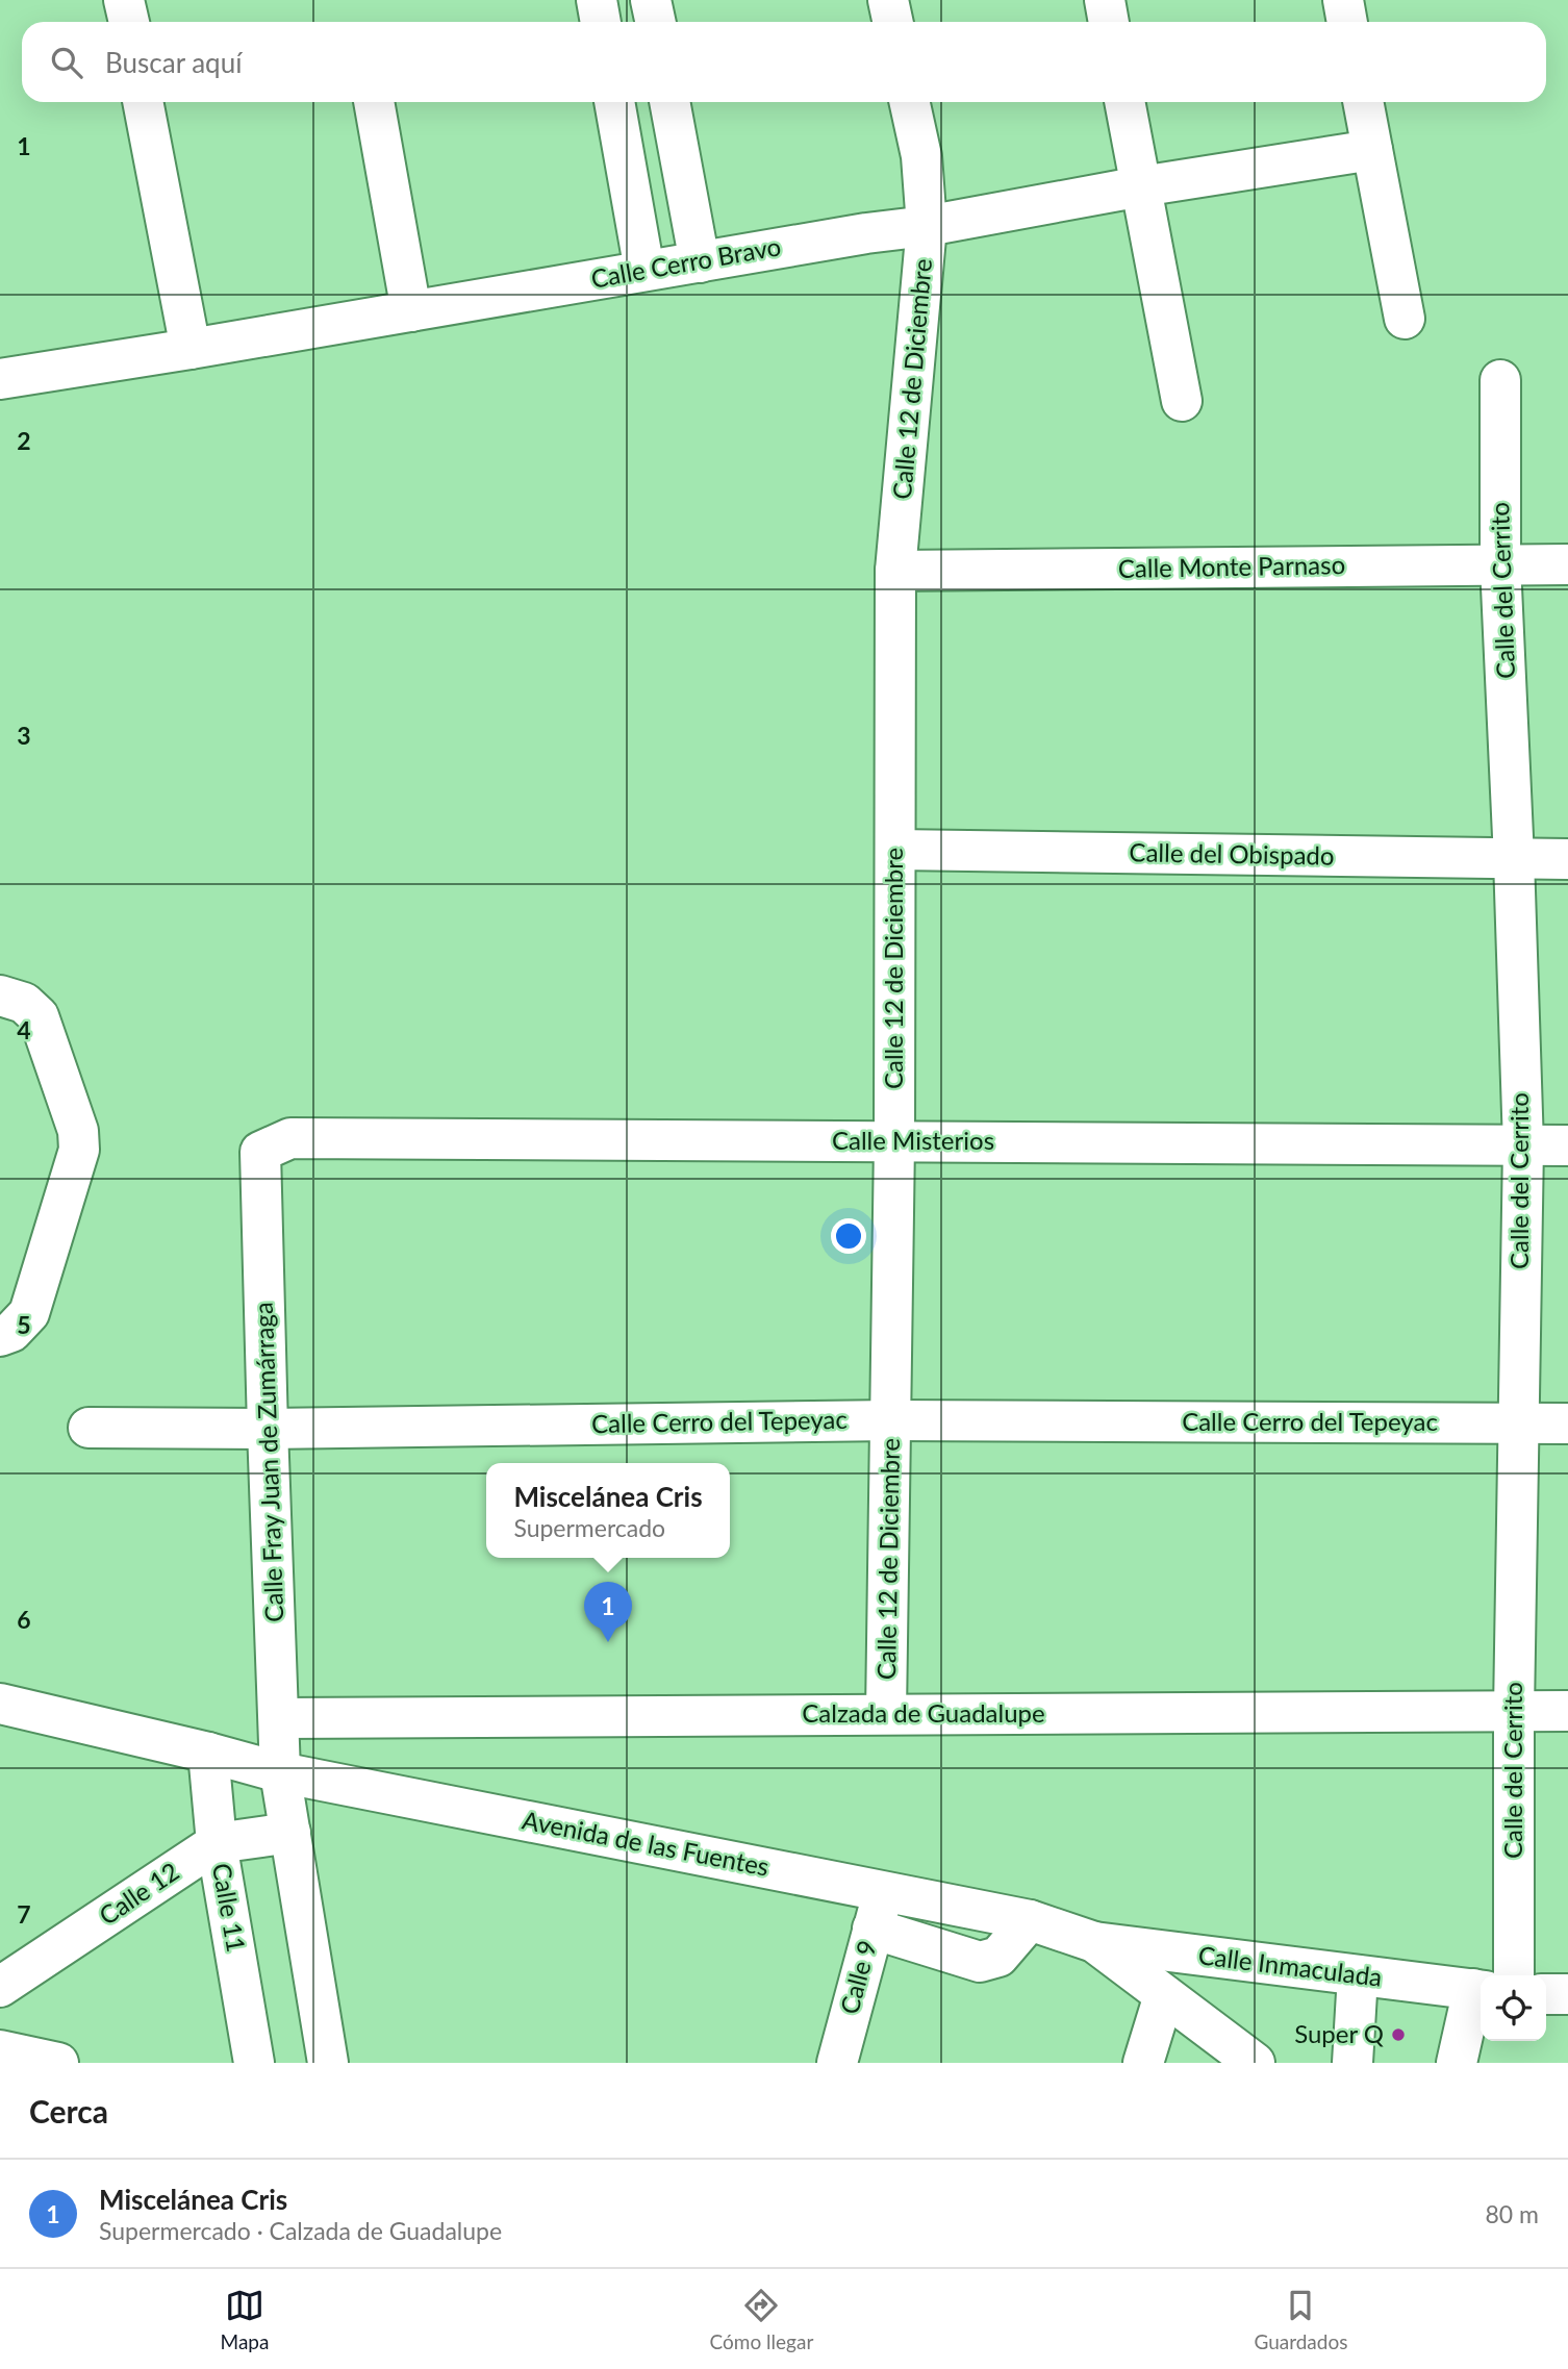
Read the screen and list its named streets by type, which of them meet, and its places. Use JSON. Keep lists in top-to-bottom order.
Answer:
{
  "streets": {
    "street": [
      "Calle Cerro Bravo",
      "Calle 12 de Diciembre",
      "Calle Monte Parnaso",
      "Calle del Cerrito",
      "Calle del Obispado",
      "Calle Misterios",
      "Calle Cerro del Tepeyac",
      "Calle Fray Juan de Zumárraga",
      "Calzada de Guadalupe",
      "Avenida de las Fuentes",
      "Calle 12",
      "Calle 11",
      "Calle Inmaculada",
      "Calle 9"
    ]
  },
  "crossings": [
    ["Calle Cerro Bravo", "Calle 12 de Diciembre"],
    ["Calle 12 de Diciembre", "Calle Monte Parnaso"],
    ["Calle 12 de Diciembre", "Calle del Obispado"],
    ["Calle 12 de Diciembre", "Calle Misterios"],
    ["Calle 12 de Diciembre", "Calle Cerro del Tepeyac"],
    ["Calle 12 de Diciembre", "Calzada de Guadalupe"],
    ["Calle Monte Parnaso", "Calle del Cerrito"],
    ["Calle del Cerrito", "Calle del Obispado"],
    ["Calle del Cerrito", "Calle Misterios"],
    ["Calle del Cerrito", "Calle Cerro del Tepeyac"],
    ["Calle del Cerrito", "Calzada de Guadalupe"],
    ["Calle Misterios", "Calle Fray Juan de Zumárraga"],
    ["Calle Cerro del Tepeyac", "Calle Fray Juan de Zumárraga"],
    ["Calle Fray Juan de Zumárraga", "Calzada de Guadalupe"],
    ["Calle Fray Juan de Zumárraga", "Avenida de las Fuentes"],
    ["Avenida de las Fuentes", "Calle 11"],
    ["Avenida de las Fuentes", "Calle Inmaculada"],
    ["Avenida de las Fuentes", "Calle 9"],
    ["Calle 12", "Calle 11"]
  ],
  "places": ["Super Q"],
  "page": {
    "search": "Buscar aquí",
    "popup": ["Miscelánea Cris", "Supermercado"],
    "pins": "1",
    "heading": "Cerca",
    "list": [
      {
        "mark": "1",
        "name": "Miscelánea Cris",
        "note": "Supermercado · Calzada de Guadalupe",
        "value": "80 m"
      }
    ],
    "nav": ["Mapa", "Cómo llegar", "Guardados"]
  },
  "grid": {
    "rows": [
      "1",
      "2",
      "3",
      "4",
      "5",
      "6",
      "7"
    ]
  }
}
